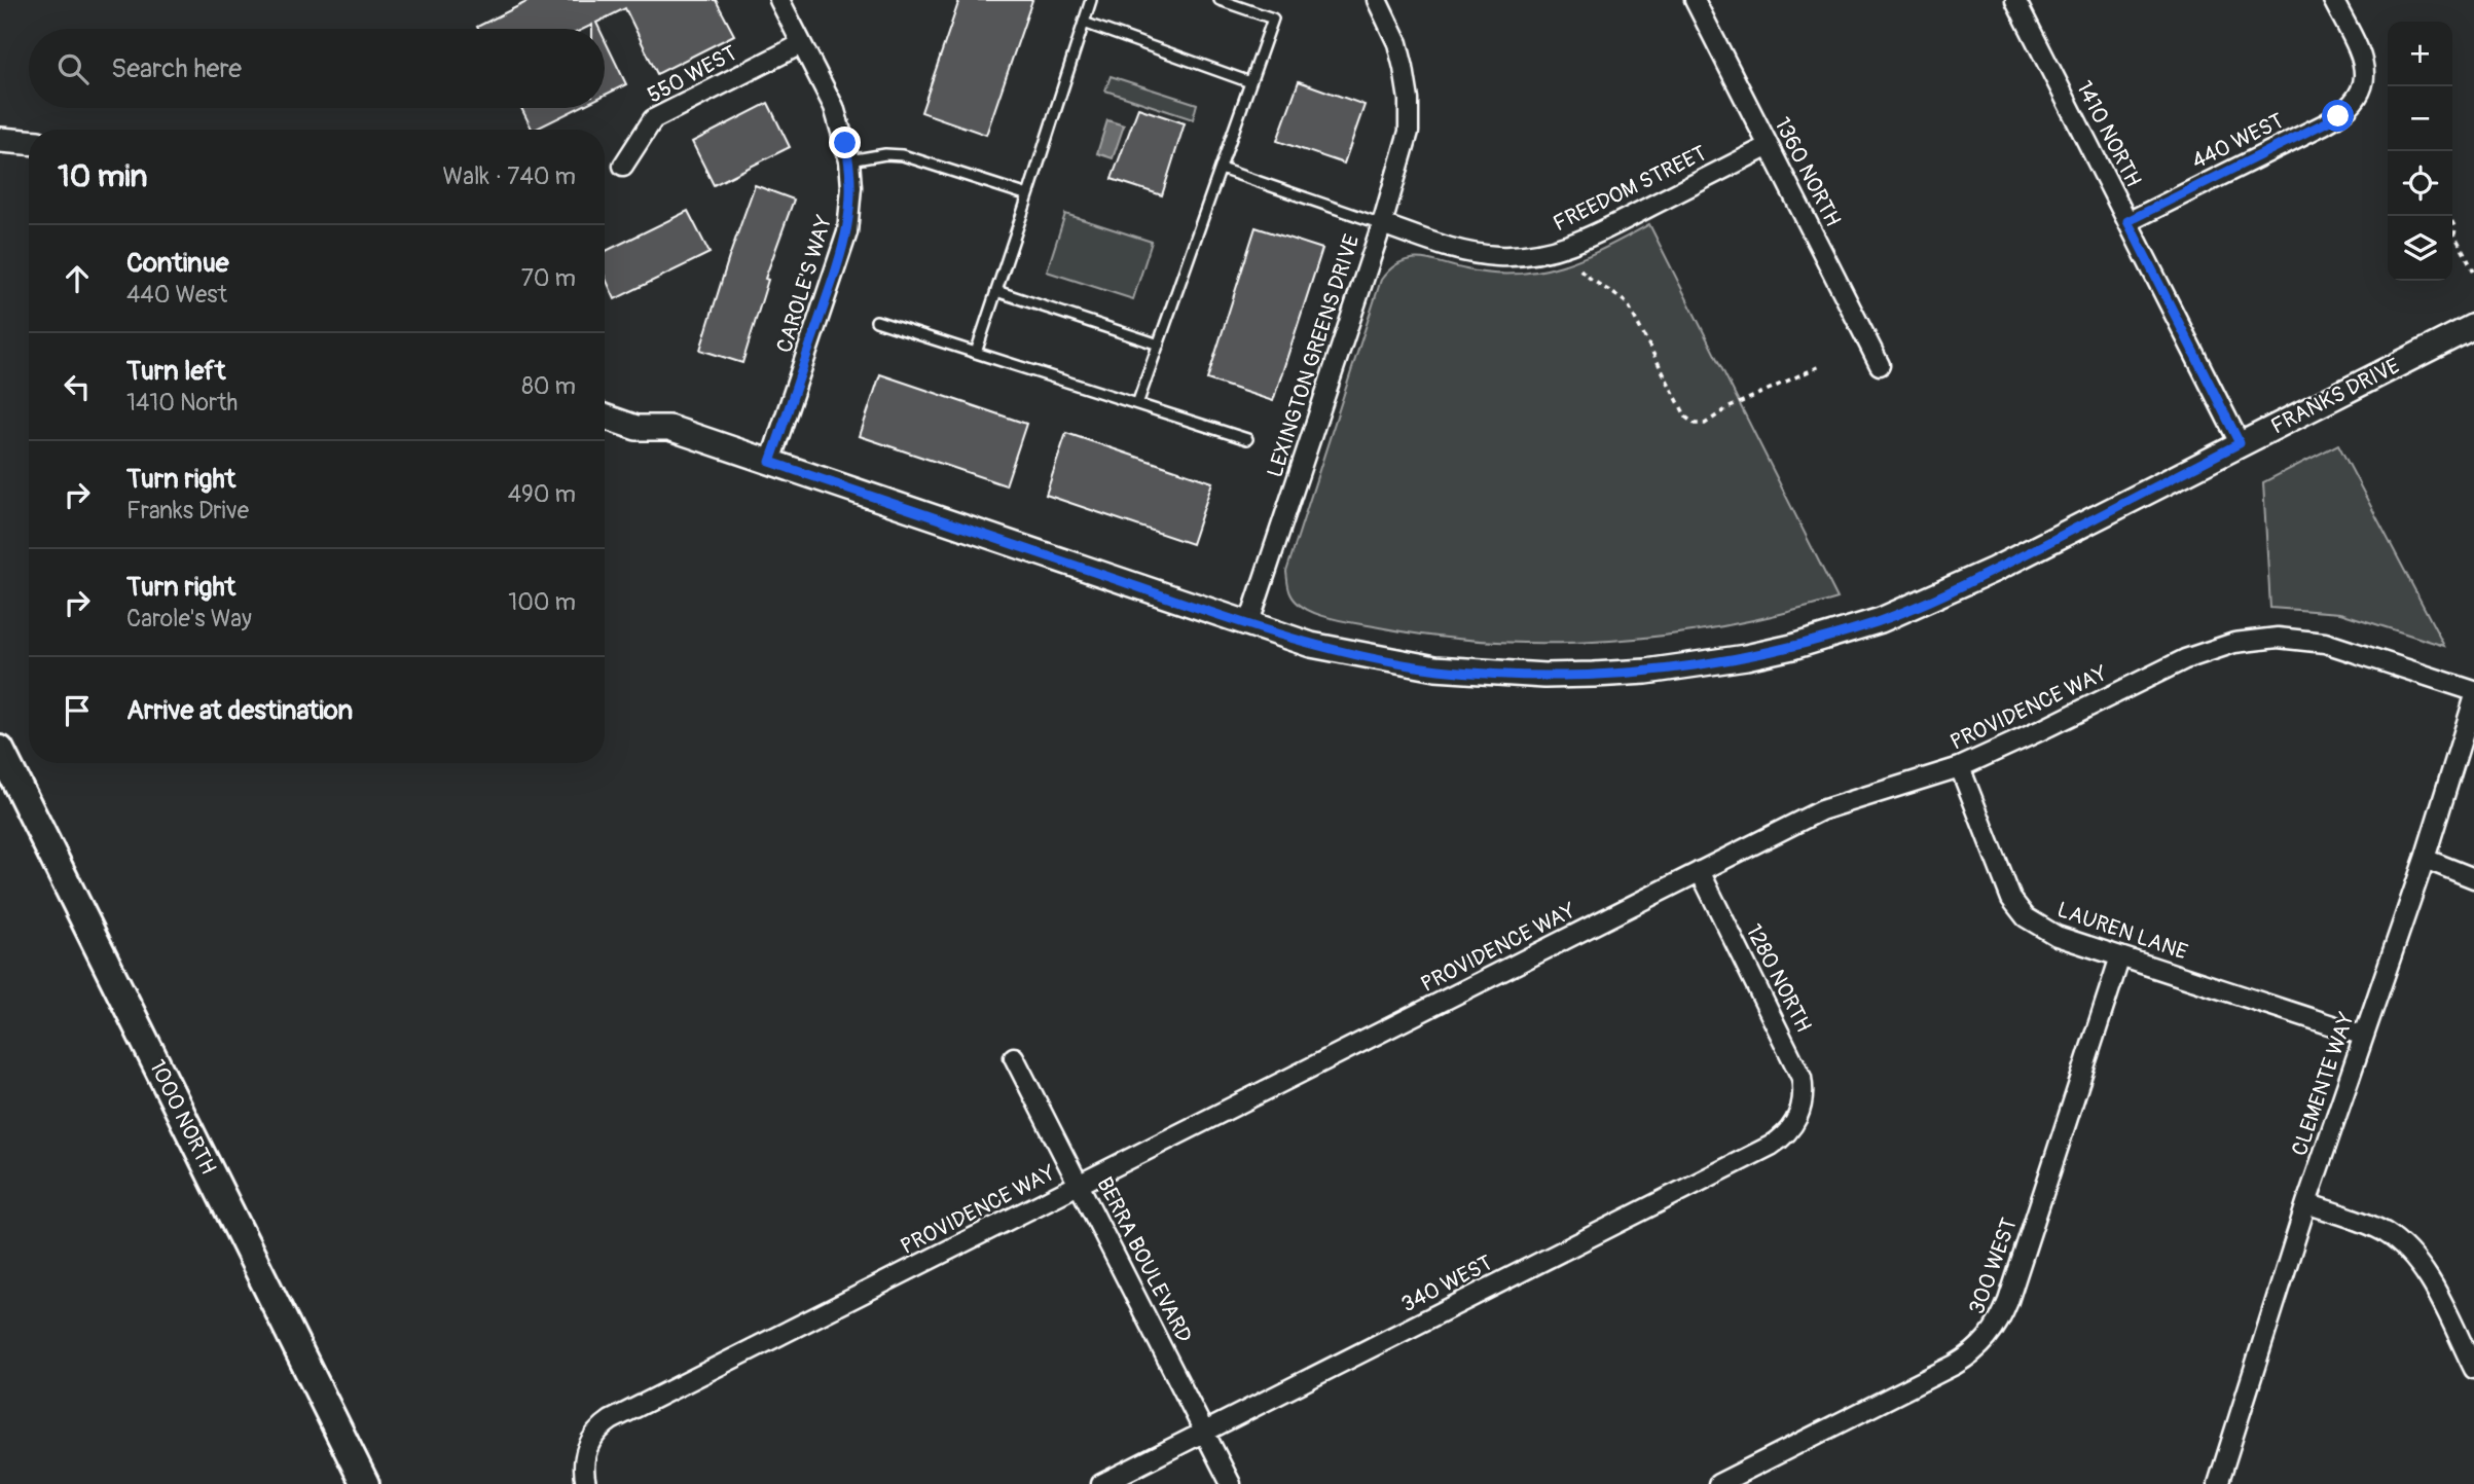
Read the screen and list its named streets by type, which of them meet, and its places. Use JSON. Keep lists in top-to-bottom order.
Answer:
{
  "streets": {
    "main road": ["1000 NORTH"],
    "street": [
      "550 WEST",
      "1410 NORTH",
      "440 WEST",
      "1360 NORTH",
      "FREEDOM STREET",
      "CAROLE'S WAY",
      "LEXINGTON GREENS DRIVE",
      "FRANKS DRIVE",
      "PROVIDENCE WAY",
      "LAUREN LANE",
      "1280 NORTH",
      "CLEMENTE WAY",
      "BERRA BOULEVARD",
      "300 WEST",
      "340 WEST"
    ]
  },
  "crossings": [
    ["550 WEST", "CAROLE'S WAY"],
    ["1410 NORTH", "440 WEST"],
    ["1410 NORTH", "FRANKS DRIVE"],
    ["1360 NORTH", "FREEDOM STREET"],
    ["FREEDOM STREET", "LEXINGTON GREENS DRIVE"],
    ["CAROLE'S WAY", "FRANKS DRIVE"],
    ["LEXINGTON GREENS DRIVE", "FRANKS DRIVE"],
    ["PROVIDENCE WAY", "LAUREN LANE"],
    ["PROVIDENCE WAY", "1280 NORTH"],
    ["PROVIDENCE WAY", "BERRA BOULEVARD"],
    ["LAUREN LANE", "CLEMENTE WAY"],
    ["LAUREN LANE", "300 WEST"],
    ["1280 NORTH", "340 WEST"],
    ["BERRA BOULEVARD", "340 WEST"]
  ],
  "page": {
    "map_buttons": ["+", "−"],
    "search": "Search here",
    "heading": ["10 min", "Walk · 740 m"],
    "list": [
      ["Continue", "440 West", "70 m"],
      ["Turn left", "1410 North", "80 m"],
      ["Turn right", "Franks Drive", "490 m"],
      ["Turn right", "Carole's Way", "100 m"],
      "Arrive at destination"
    ]
  }
}
